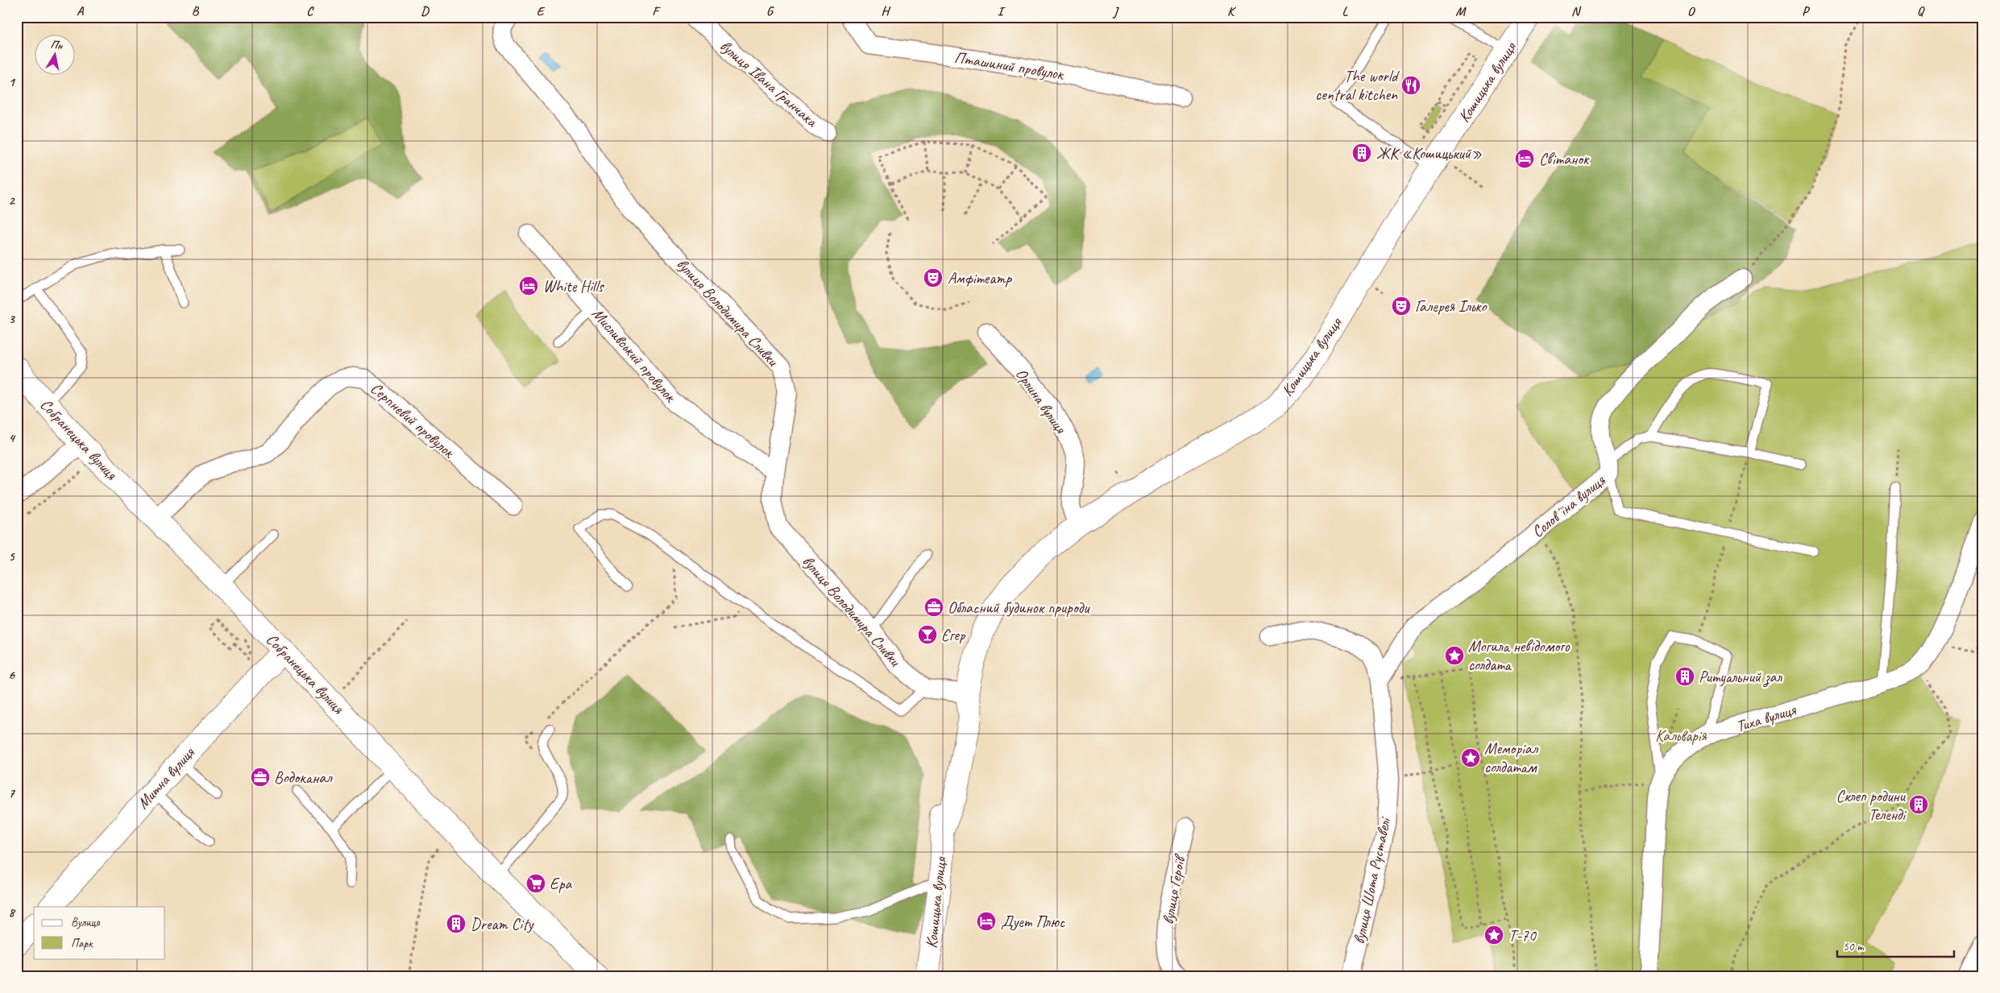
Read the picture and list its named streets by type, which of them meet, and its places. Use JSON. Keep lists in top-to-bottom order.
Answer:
{
  "streets": {
    "main road": ["Кошицька вулиця", "Собранецька вулиця", "Митна вулиця"],
    "street": [
      "Пташиний провулок",
      "вулиця Івана Гранчака",
      "вулиця Володимира Сливки",
      "Мисливський провулок",
      "Орлина вулиця",
      "Серпневий провулок",
      "Соловʼїна вулиця",
      "Тиха вулиця",
      "вулиця Шота Руставелі",
      "вулиця Героїв"
    ]
  },
  "crossings": [
    ["Кошицька вулиця", "Орлина вулиця"],
    ["вулиця Володимира Сливки", "Мисливський провулок"],
    ["Серпневий провулок", "Собранецька вулиця"],
    ["Собранецька вулиця", "Митна вулиця"],
    ["Соловʼїна вулиця", "вулиця Шота Руставелі"]
  ],
  "parks": ["Кальварія"],
  "places": {
    "restaurant": ["The world central kitchen"],
    "building": [
      "ЖК «Кошицький»",
      "Ритуальний зал",
      "Склеп родини Теленді",
      "Dream City"
    ],
    "hotel": ["Світанок", "White Hills", "Дует Плюс"],
    "theatre": ["Амфітеатр", "Галерея Ілько"],
    "office": ["Обласний будинок природи", "Водоканал"],
    "bar": ["Єгер"],
    "place": ["Могила невідомого солдата", "Меморіал солдатам", "Т-70"],
    "supermarket": ["Ера"]
  },
  "legend": ["Вулиця", "Парк"],
  "scale_bar": "50 m",
  "north": "top",
  "grid": {
    "columns": [
      "A",
      "B",
      "C",
      "D",
      "E",
      "F",
      "G",
      "H",
      "I",
      "J",
      "K",
      "L",
      "M",
      "N",
      "O",
      "P",
      "Q"
    ],
    "rows": [
      "1",
      "2",
      "3",
      "4",
      "5",
      "6",
      "7",
      "8"
    ]
  }
}
